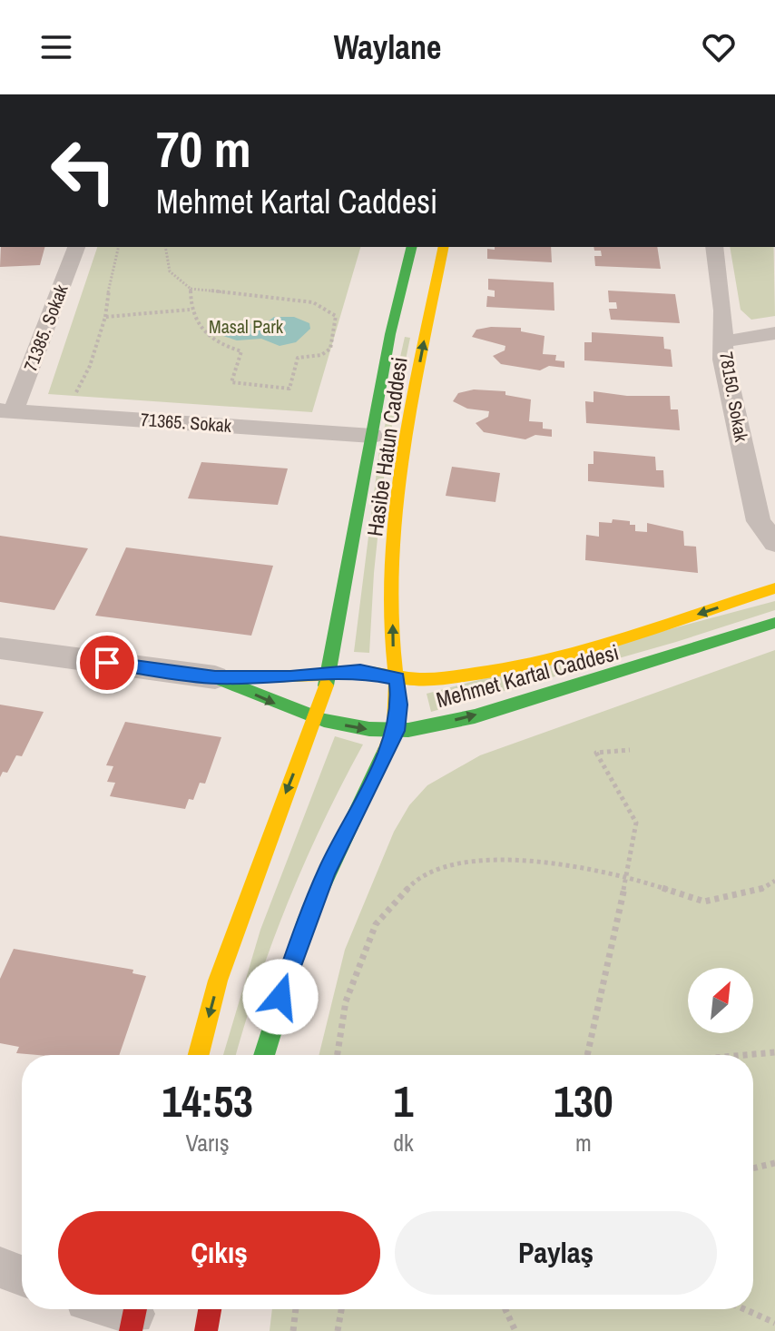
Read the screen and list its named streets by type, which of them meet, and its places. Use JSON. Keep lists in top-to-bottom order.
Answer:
{
  "streets": {
    "main road": ["Hasibe Hatun Caddesi", "Mehmet Kartal Caddesi"],
    "street": ["71385. Sokak", "78150. Sokak", "71365. Sokak"]
  },
  "crossings": [
    ["71385. Sokak", "71365. Sokak"],
    ["71365. Sokak", "Hasibe Hatun Caddesi"],
    ["Hasibe Hatun Caddesi", "Mehmet Kartal Caddesi"]
  ],
  "parks": ["Masal Park"],
  "north": "top right",
  "page": {
    "header": "Waylane",
    "turn": ["70 m", "Mehmet Kartal Caddesi"],
    "eta": [
      "14:53",
      "Varış",
      "1",
      "dk",
      "130",
      "m"
    ],
    "buttons": ["Çıkış", "Paylaş"]
  }
}
